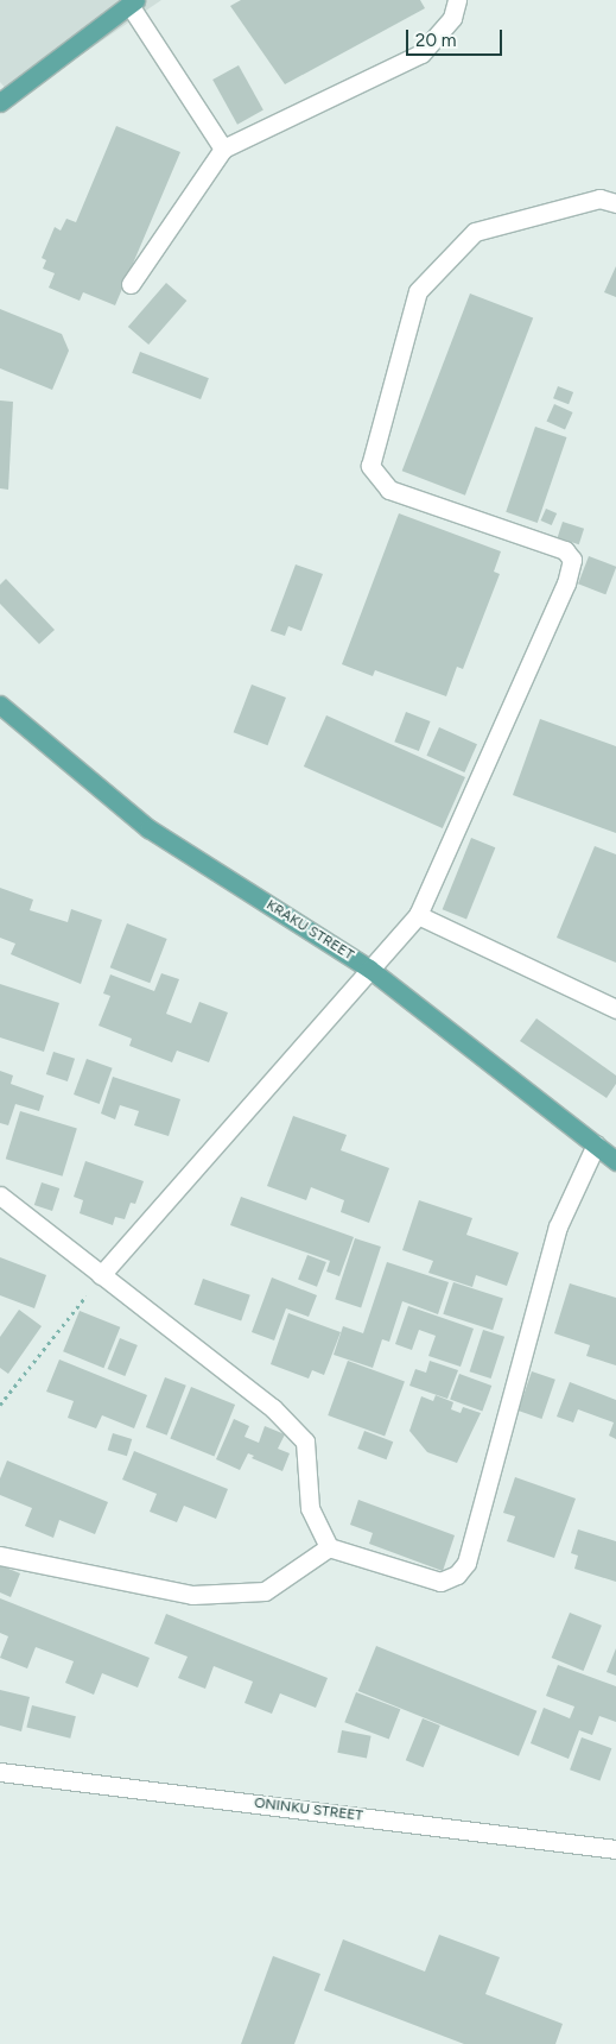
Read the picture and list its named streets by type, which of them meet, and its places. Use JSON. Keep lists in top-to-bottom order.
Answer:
{
  "streets": {
    "main road": ["KRAKU STREET"],
    "street": ["ONINKU STREET"]
  },
  "scale_bar": "20 m"
}
